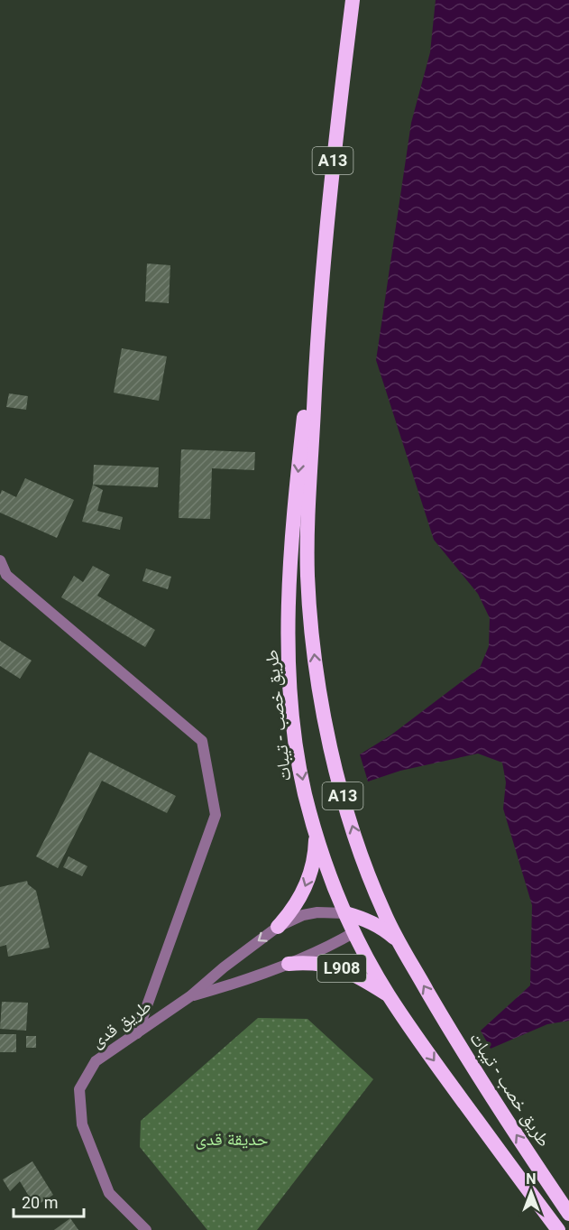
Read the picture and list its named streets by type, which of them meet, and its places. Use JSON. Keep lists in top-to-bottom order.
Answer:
{
  "streets": {
    "highway": ["A13", "طريق خصب - تيبات", "L908"],
    "street": ["طريق قدى"]
  },
  "crossings": [
    ["طريق خصب - تيبات", "L908"],
    ["طريق خصب - تيبات", "طريق قدى"],
    ["L908", "طريق قدى"]
  ],
  "parks": ["حديقة قدى"],
  "scale_bar": "20 m",
  "north": "top"
}
